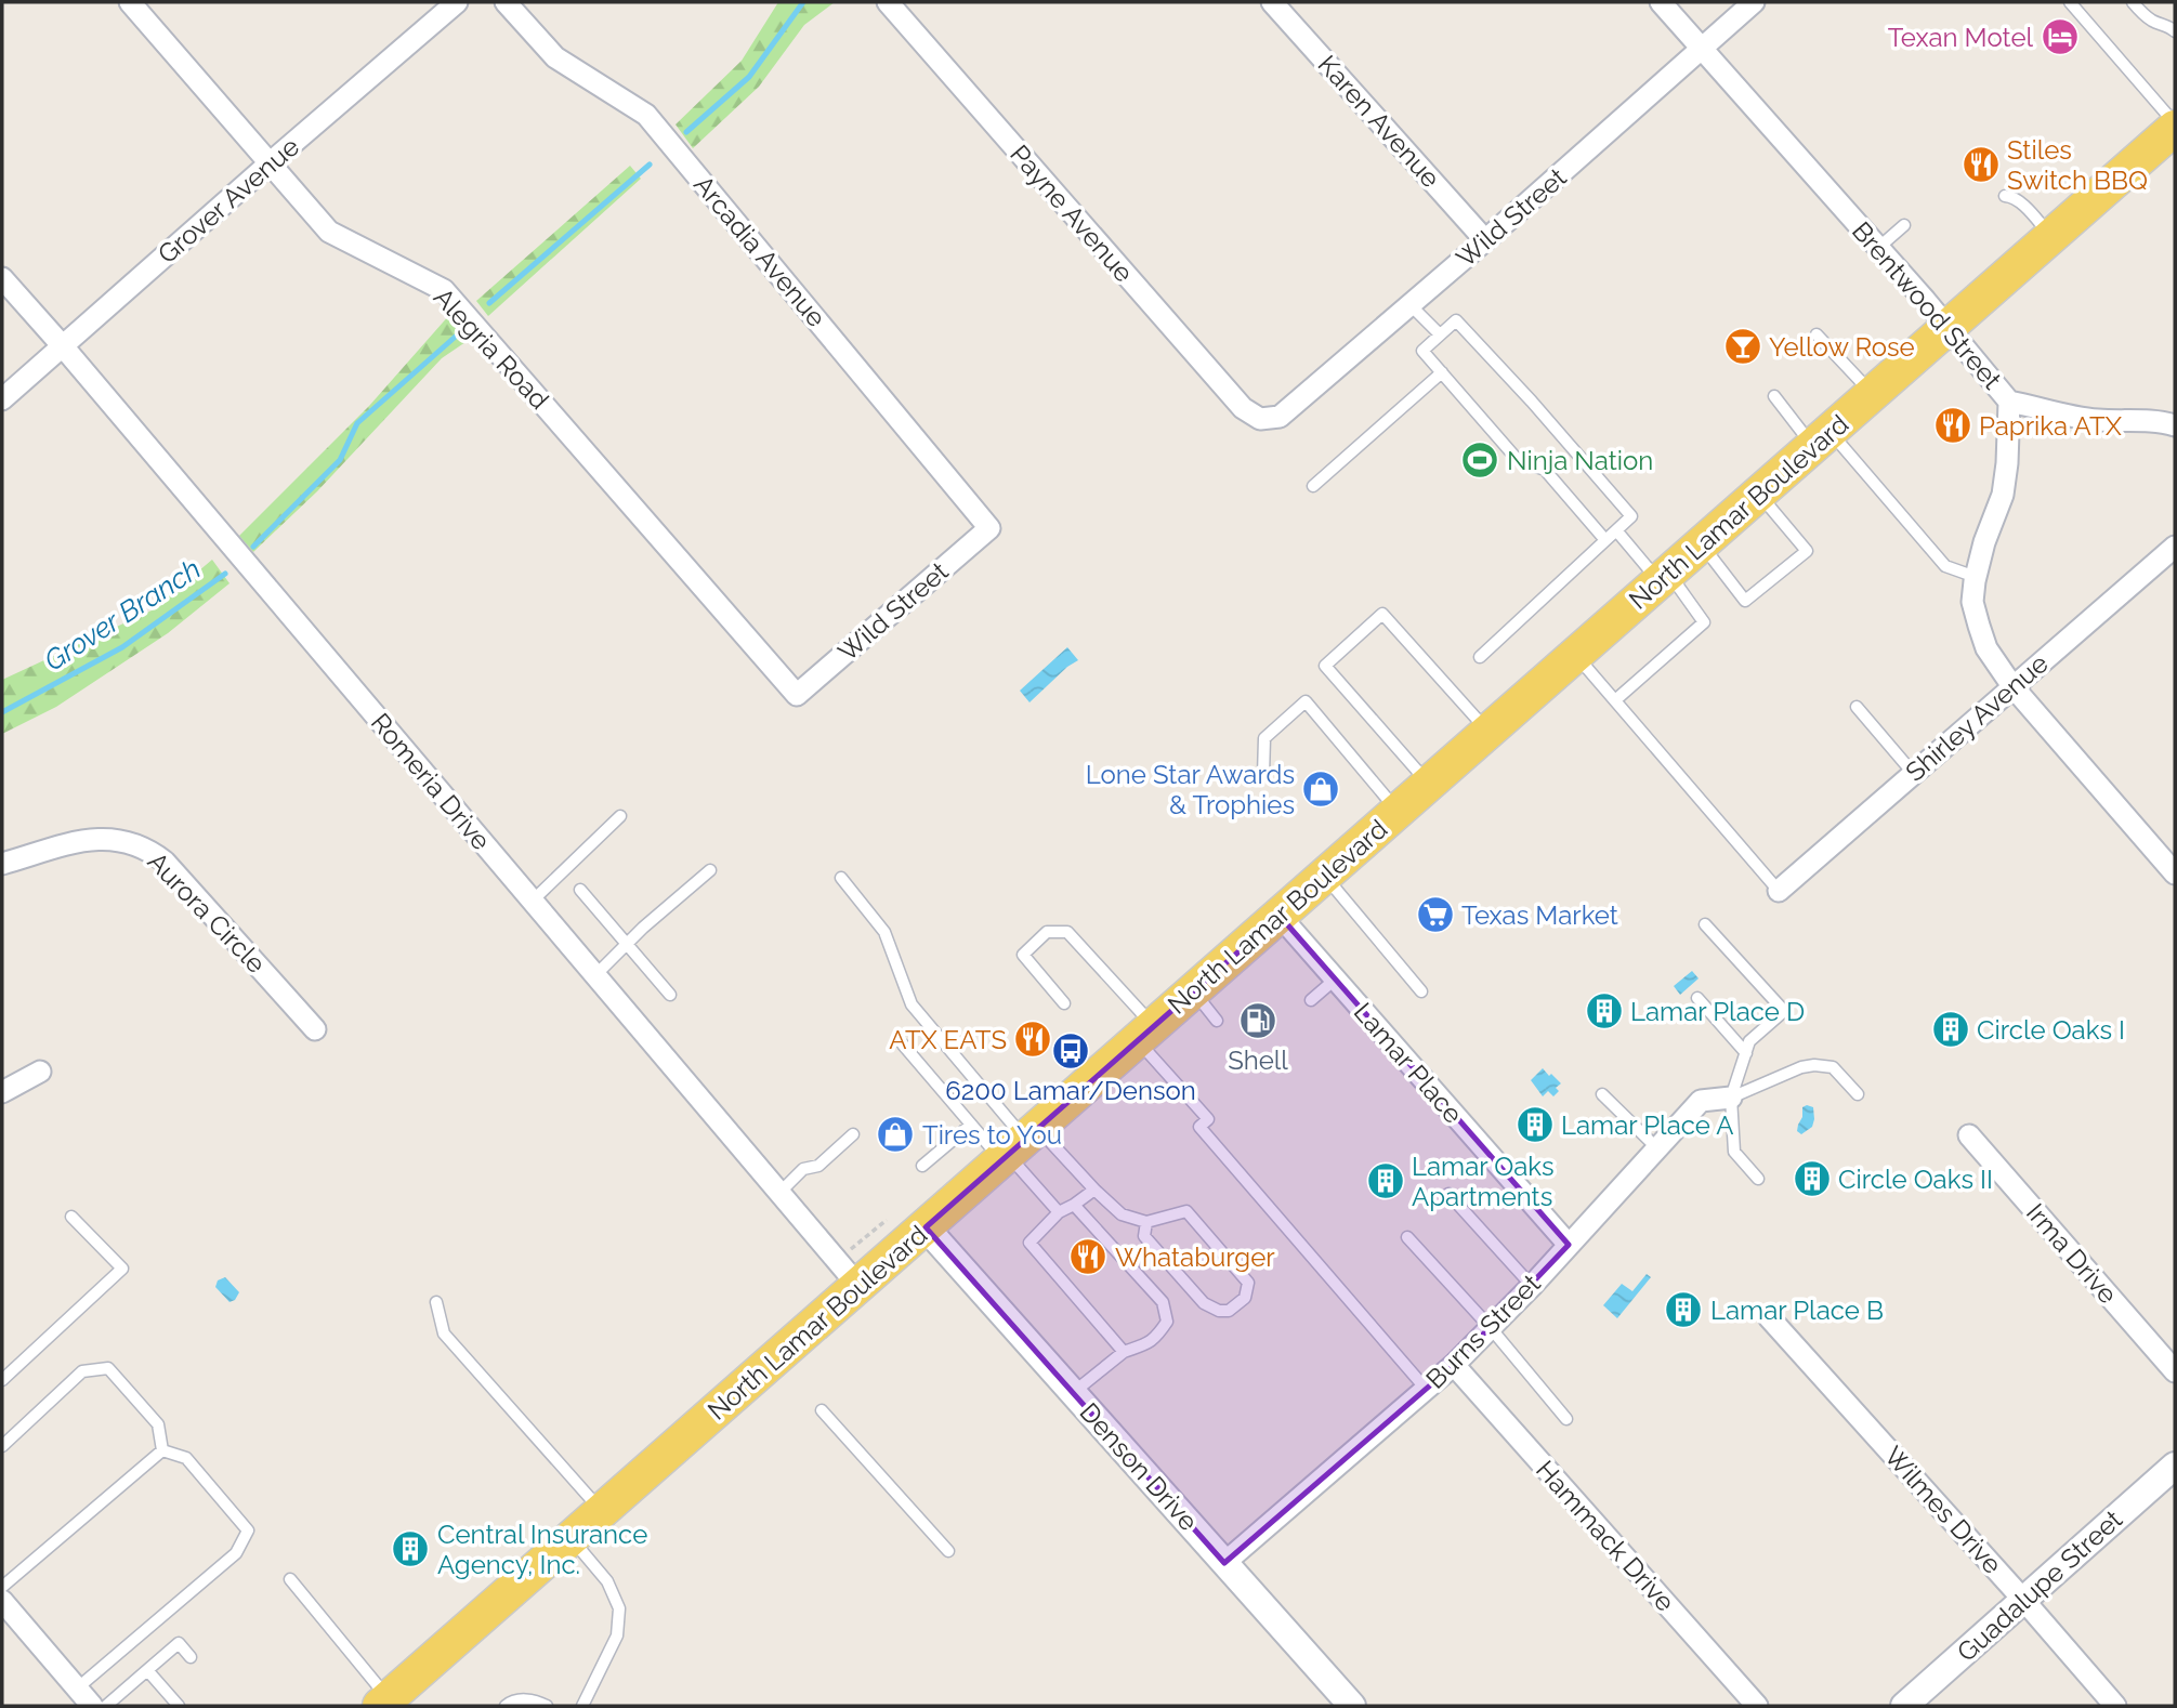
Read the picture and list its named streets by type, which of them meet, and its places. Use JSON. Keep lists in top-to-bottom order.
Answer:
{
  "streets": {
    "main road": ["North Lamar Boulevard"],
    "street": [
      "Karen Avenue",
      "Grover Avenue",
      "Payne Avenue",
      "Wild Street",
      "Arcadia Avenue",
      "Brentwood Street",
      "Alegria Road",
      "Shirley Avenue",
      "Romeria Drive",
      "Aurora Circle",
      "Lamar Place",
      "Irma Drive",
      "Burns Street",
      "Denson Drive",
      "Wilmes Drive",
      "Hammack Drive",
      "Guadalupe Street"
    ]
  },
  "crossings": [
    ["Karen Avenue", "Wild Street"],
    ["Grover Avenue", "Alegria Road"],
    ["Grover Avenue", "Romeria Drive"],
    ["Payne Avenue", "Wild Street"],
    ["Wild Street", "Arcadia Avenue"],
    ["Wild Street", "Brentwood Street"],
    ["Wild Street", "Alegria Road"],
    ["Brentwood Street", "North Lamar Boulevard"],
    ["Brentwood Street", "Shirley Avenue"],
    ["North Lamar Boulevard", "Romeria Drive"],
    ["North Lamar Boulevard", "Lamar Place"],
    ["North Lamar Boulevard", "Denson Drive"],
    ["Lamar Place", "Burns Street"],
    ["Burns Street", "Denson Drive"],
    ["Burns Street", "Hammack Drive"],
    ["Wilmes Drive", "Guadalupe Street"]
  ],
  "water": ["Grover Branch"],
  "places": {
    "hotel": ["Texan Motel"],
    "restaurant": [
      "Stiles Switch BBQ",
      "Paprika ATX",
      "ATX EATS",
      "Whataburger"
    ],
    "bar": ["Yellow Rose"],
    "sports": ["Ninja Nation"],
    "shop": ["Lone Star Awards & Trophies", "Tires to You"],
    "supermarket": ["Texas Market"],
    "building": [
      "Lamar Place D",
      "Circle Oaks I",
      "Lamar Place A",
      "Circle Oaks II",
      "Lamar Oaks Apartments",
      "Lamar Place B",
      "Central Insurance Agency, Inc."
    ],
    "fuel station": ["Shell"],
    "bus stop": ["6200 Lamar/Denson"]
  }
}
